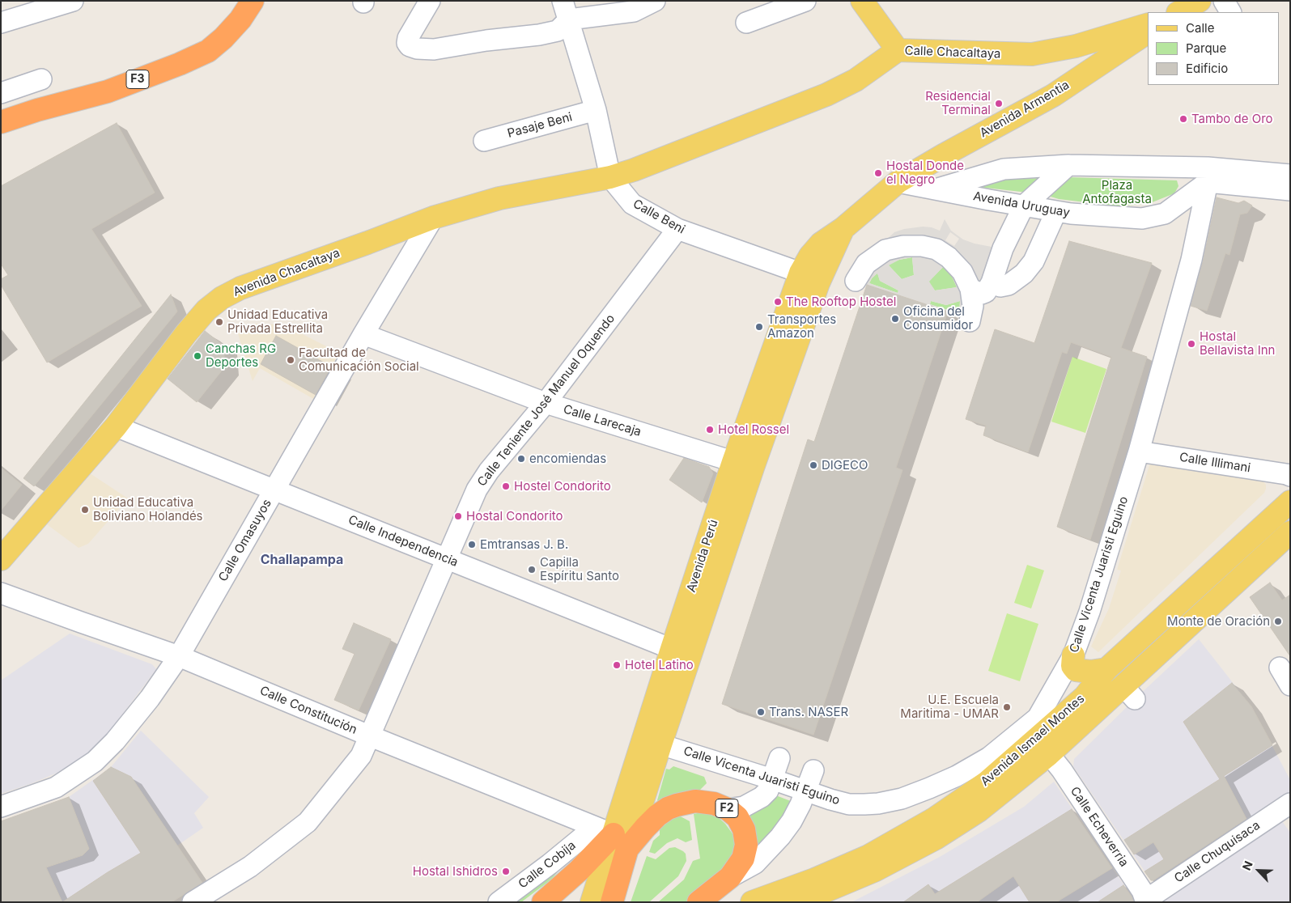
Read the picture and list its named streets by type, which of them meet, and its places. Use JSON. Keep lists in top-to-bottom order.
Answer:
{
  "streets": {
    "highway": ["F3", "Avenida Perú", "F2"],
    "main road": [
      "Calle Chacaltaya",
      "Avenida Armentia",
      "Avenida Chacaltaya",
      "Avenida Ismael Montes"
    ],
    "street": [
      "Pasaje Beni",
      "Avenida Uruguay",
      "Calle Beni",
      "Calle Teniente José Manuel Oquendo",
      "Calle Larecaja",
      "Calle Illimani",
      "Calle Omasuyos",
      "Calle Independencia",
      "Calle Vicenta Juaristi Eguino",
      "Calle Constitución",
      "Calle Echeverria",
      "Calle Chuquisaca",
      "Calle Cobija"
    ]
  },
  "crossings": [
    ["Calle Chacaltaya", "Calle Beni"],
    ["Calle Chacaltaya", "Avenida Chacaltaya"],
    ["Avenida Armentia", "Avenida Uruguay"],
    ["Avenida Armentia", "Avenida Perú"],
    ["Pasaje Beni", "Calle Beni"],
    ["Avenida Uruguay", "Avenida Perú"],
    ["Avenida Uruguay", "Calle Vicenta Juaristi Eguino"],
    ["Calle Beni", "Avenida Chacaltaya"],
    ["Calle Beni", "Calle Teniente José Manuel Oquendo"],
    ["Calle Beni", "Avenida Perú"],
    ["Avenida Chacaltaya", "Calle Omasuyos"],
    ["Avenida Chacaltaya", "Calle Independencia"],
    ["Calle Teniente José Manuel Oquendo", "Calle Larecaja"],
    ["Calle Teniente José Manuel Oquendo", "Calle Independencia"],
    ["Calle Teniente José Manuel Oquendo", "Calle Constitución"],
    ["Calle Larecaja", "Calle Omasuyos"],
    ["Calle Larecaja", "Avenida Perú"],
    ["Calle Illimani", "Calle Vicenta Juaristi Eguino"],
    ["Calle Omasuyos", "Calle Independencia"],
    ["Calle Omasuyos", "Calle Constitución"],
    ["Calle Independencia", "Avenida Perú"],
    ["Avenida Perú", "Calle Vicenta Juaristi Eguino"],
    ["Avenida Perú", "Calle Constitución"],
    ["Avenida Perú", "F2"],
    ["Avenida Perú", "Calle Cobija"],
    ["Calle Constitución", "F2"],
    ["Calle Constitución", "Calle Cobija"],
    ["Avenida Ismael Montes", "Calle Echeverria"],
    ["F2", "Calle Cobija"],
    ["Calle Echeverria", "Calle Chuquisaca"]
  ],
  "districts": ["Challapampa"],
  "parks": ["Plaza Antofagasta"],
  "places": [
    "Residencial Terminal",
    "Tambo de Oro",
    "Hostal Donde el Negro",
    "The Rooftop Hostel",
    "Oficina del Consumidor",
    "Unidad Educativa Privada Estrellita",
    "Transportes Amazon",
    "Hostal Bellavista Inn",
    "Canchas RG Deportes",
    "Facultad de Comunicación Social",
    "Hotel Rossel",
    "encomiendas",
    "DIGECO",
    "Hostel Condorito",
    "Unidad Educativa Boliviano Holandés",
    "Hostal Condorito",
    "Emtransas J. B.",
    "Capilla Espíritu Santo",
    "Monte de Oración",
    "Hotel Latino",
    "U.E. Escuela Maritima - UMAR",
    "Trans. NASER",
    "Hostal Ishidros"
  ],
  "legend": ["Calle", "Parque", "Edificio"],
  "north": "top left"
}
